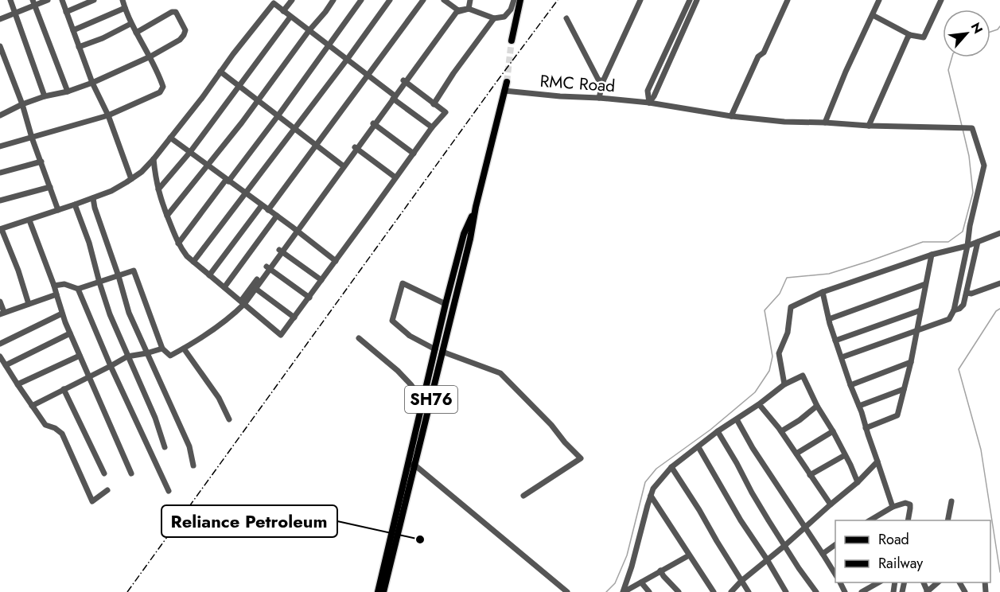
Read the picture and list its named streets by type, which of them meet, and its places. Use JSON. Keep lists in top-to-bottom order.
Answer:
{
  "streets": {
    "main road": ["SH76"],
    "street": ["RMC Road"]
  },
  "crossings": [
    ["RMC Road", "SH76"]
  ],
  "places": ["Reliance Petroleum"],
  "legend": ["Road", "Railway"],
  "north": "top right"
}
